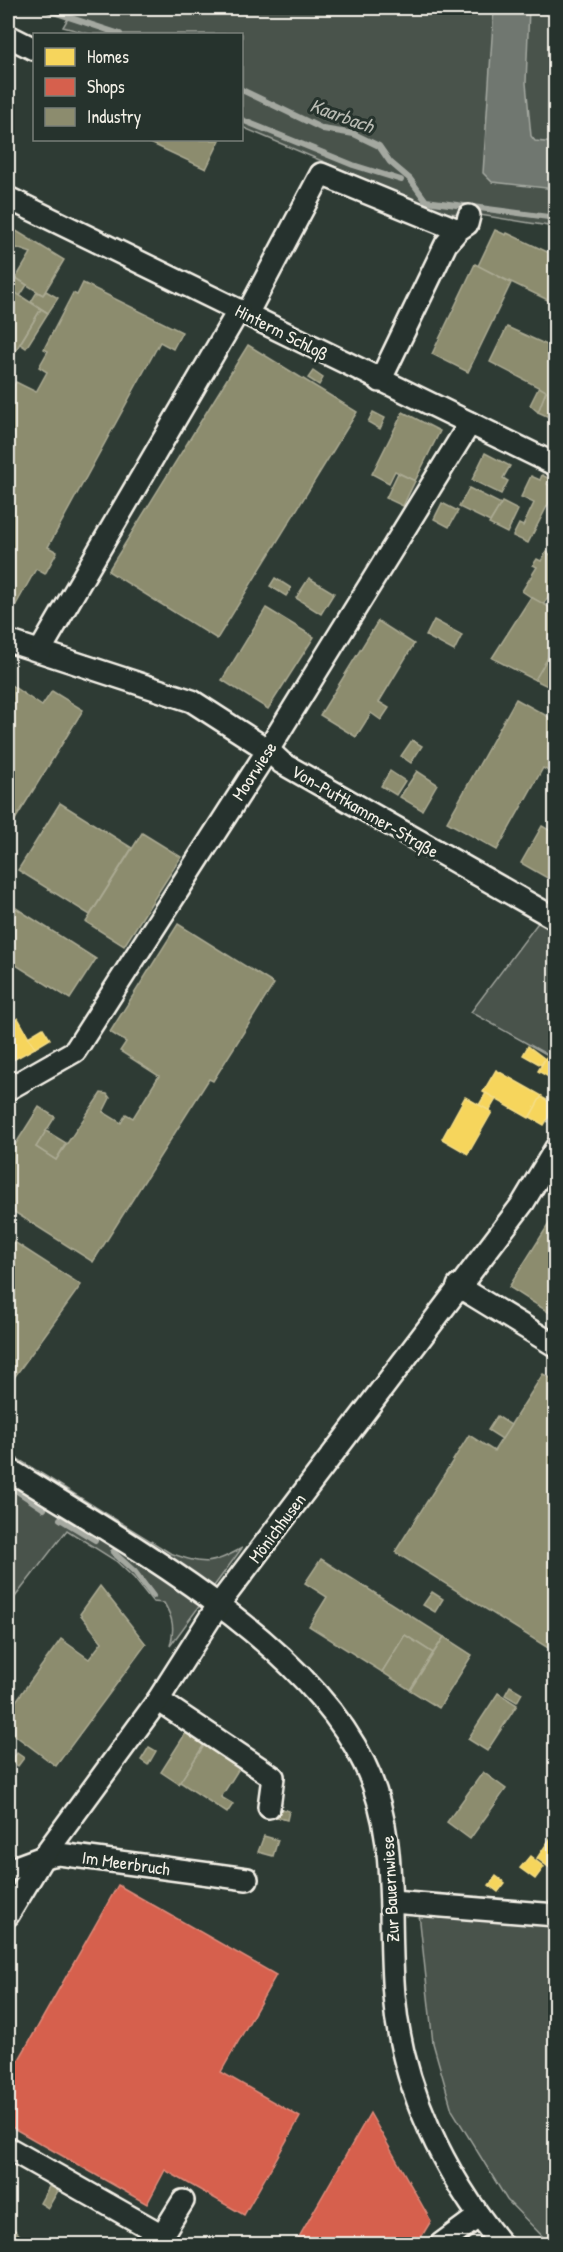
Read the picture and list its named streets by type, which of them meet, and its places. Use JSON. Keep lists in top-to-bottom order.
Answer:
{
  "streets": {
    "street": [
      "Hinterm Schloß",
      "Moorwiese",
      "Von-Puttkammer-Straße",
      "Mönichhusen",
      "Im Meerbruch",
      "Zur Bauernwiese"
    ]
  },
  "crossings": [
    ["Hinterm Schloß", "Moorwiese"],
    ["Moorwiese", "Von-Puttkammer-Straße"],
    ["Mönichhusen", "Im Meerbruch"],
    ["Mönichhusen", "Zur Bauernwiese"]
  ],
  "water": ["Kaarbach"],
  "legend": ["Homes", "Shops", "Industry"]
}
